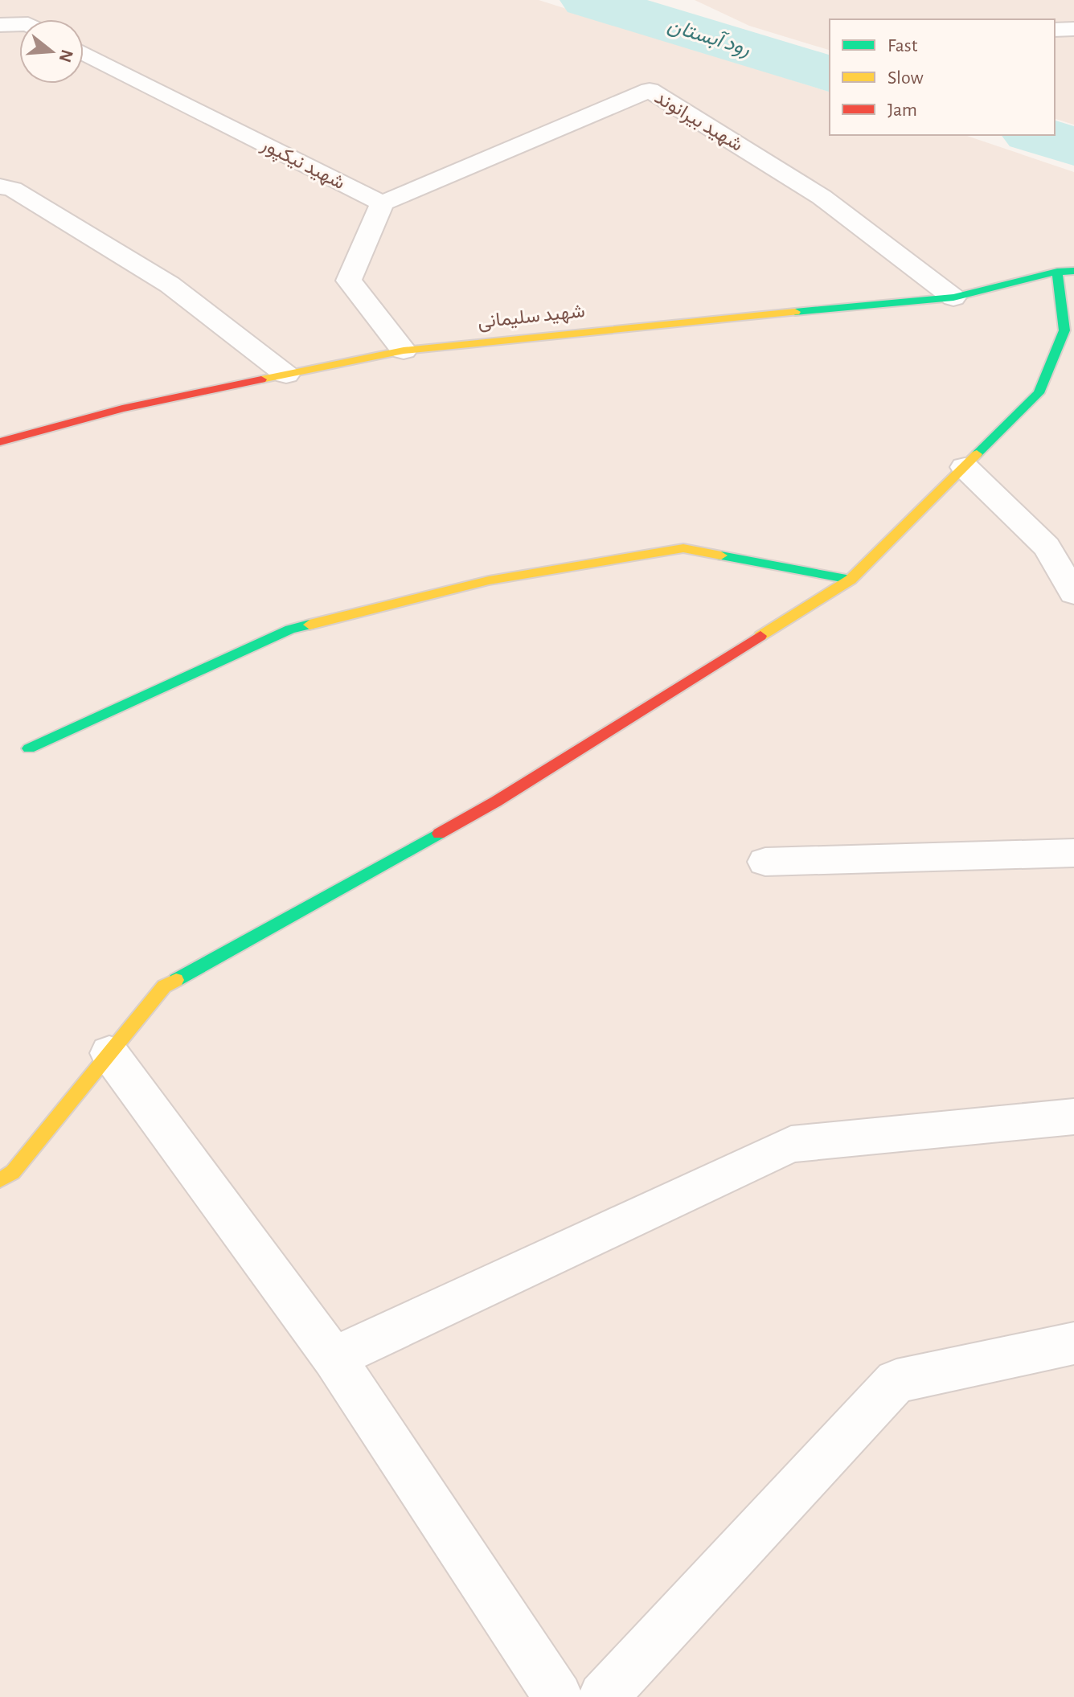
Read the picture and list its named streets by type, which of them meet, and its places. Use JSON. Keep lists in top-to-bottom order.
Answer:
{
  "streets": {
    "street": ["شهید بیرانوند", "شهید نیکپور", "شهید سلیمانی"]
  },
  "crossings": [
    ["شهید بیرانوند", "شهید نیکپور"],
    ["شهید بیرانوند", "شهید سلیمانی"]
  ],
  "water": ["رود آبستان"],
  "legend": ["Fast", "Slow", "Jam"],
  "north": "right"
}
